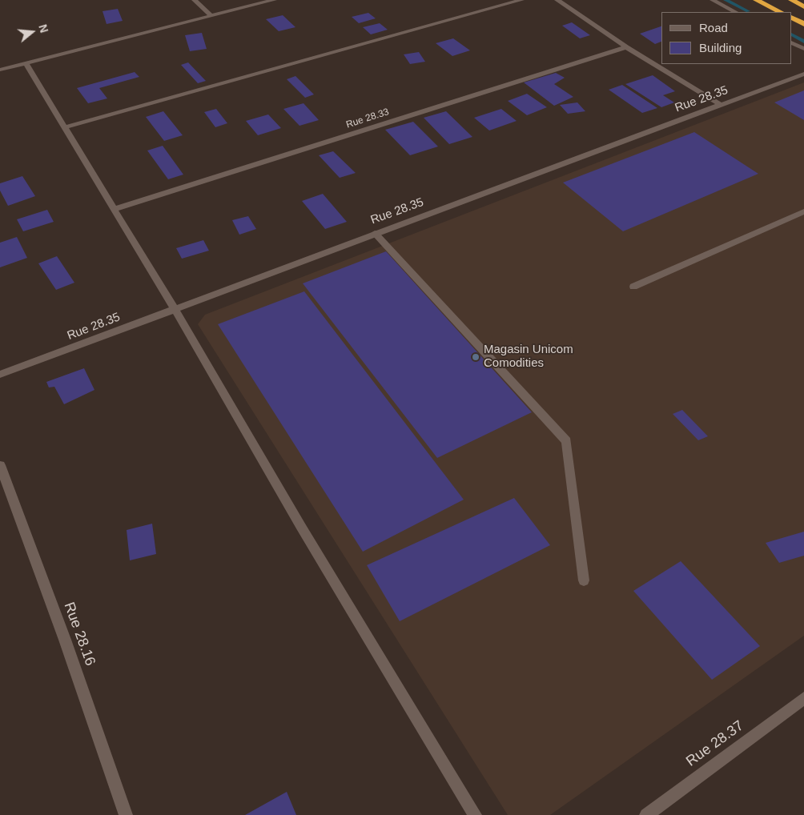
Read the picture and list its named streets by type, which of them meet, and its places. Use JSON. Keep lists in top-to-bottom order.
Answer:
{
  "streets": {
    "street": [
      "Rue 28.35",
      "Rue 28.33",
      "Rue 28.16",
      "Rue 28.37"
    ]
  },
  "places": ["Magasin Unicom Comodities"],
  "legend": ["Road", "Building"],
  "north": "right"
}
